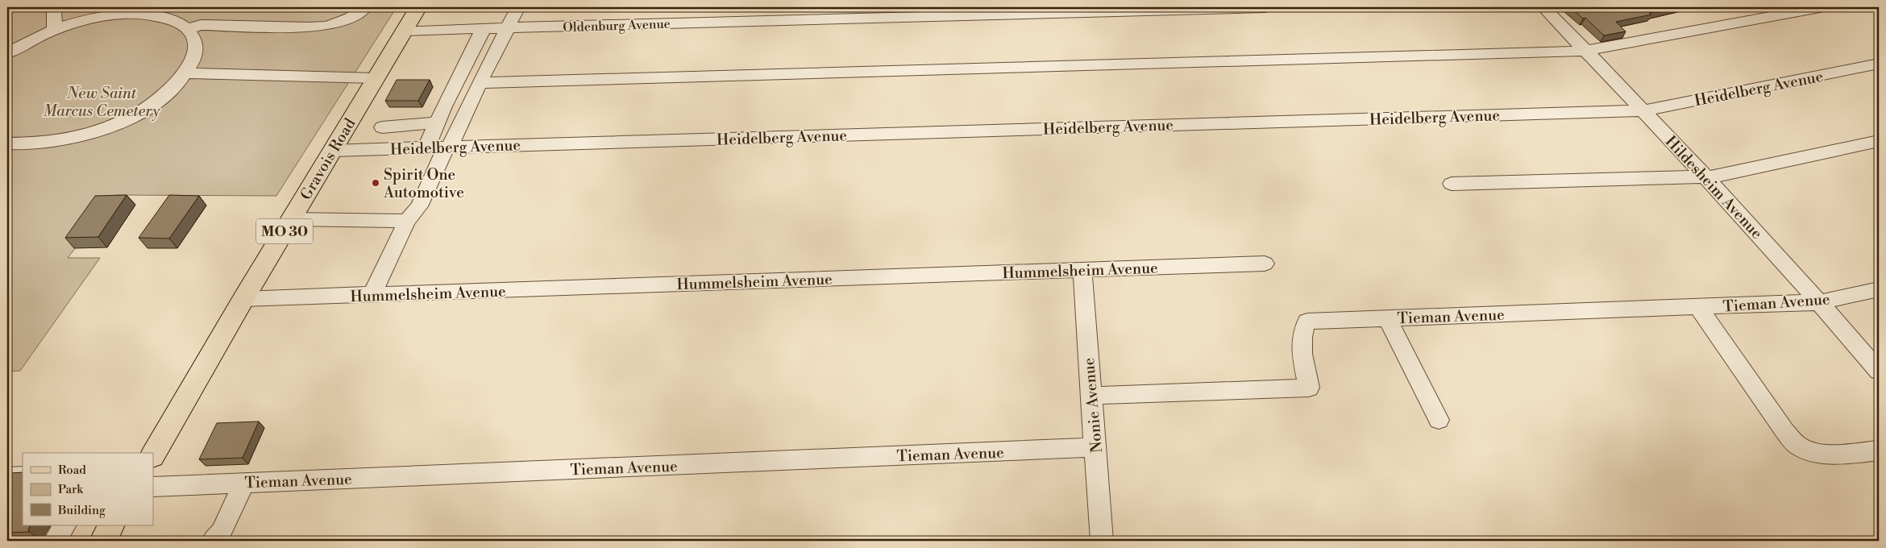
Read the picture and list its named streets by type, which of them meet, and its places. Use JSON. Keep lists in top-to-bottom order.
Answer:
{
  "streets": {
    "main road": ["Gravois Road", "MO 30"],
    "street": [
      "Oldenburg Avenue",
      "Heidelberg Avenue",
      "Hildesheim Avenue",
      "Hummelsheim Avenue",
      "Tieman Avenue",
      "Nonie Avenue"
    ]
  },
  "crossings": [
    ["Oldenburg Avenue", "Gravois Road"],
    ["Heidelberg Avenue", "Gravois Road"],
    ["Heidelberg Avenue", "Hildesheim Avenue"],
    ["Gravois Road", "Hummelsheim Avenue"],
    ["Hildesheim Avenue", "Tieman Avenue"],
    ["Hummelsheim Avenue", "Nonie Avenue"],
    ["Tieman Avenue", "Nonie Avenue"]
  ],
  "parks": ["New Saint Marcus Cemetery"],
  "places": ["Spirit One Automotive"],
  "legend": ["Road", "Park", "Building"]
}
